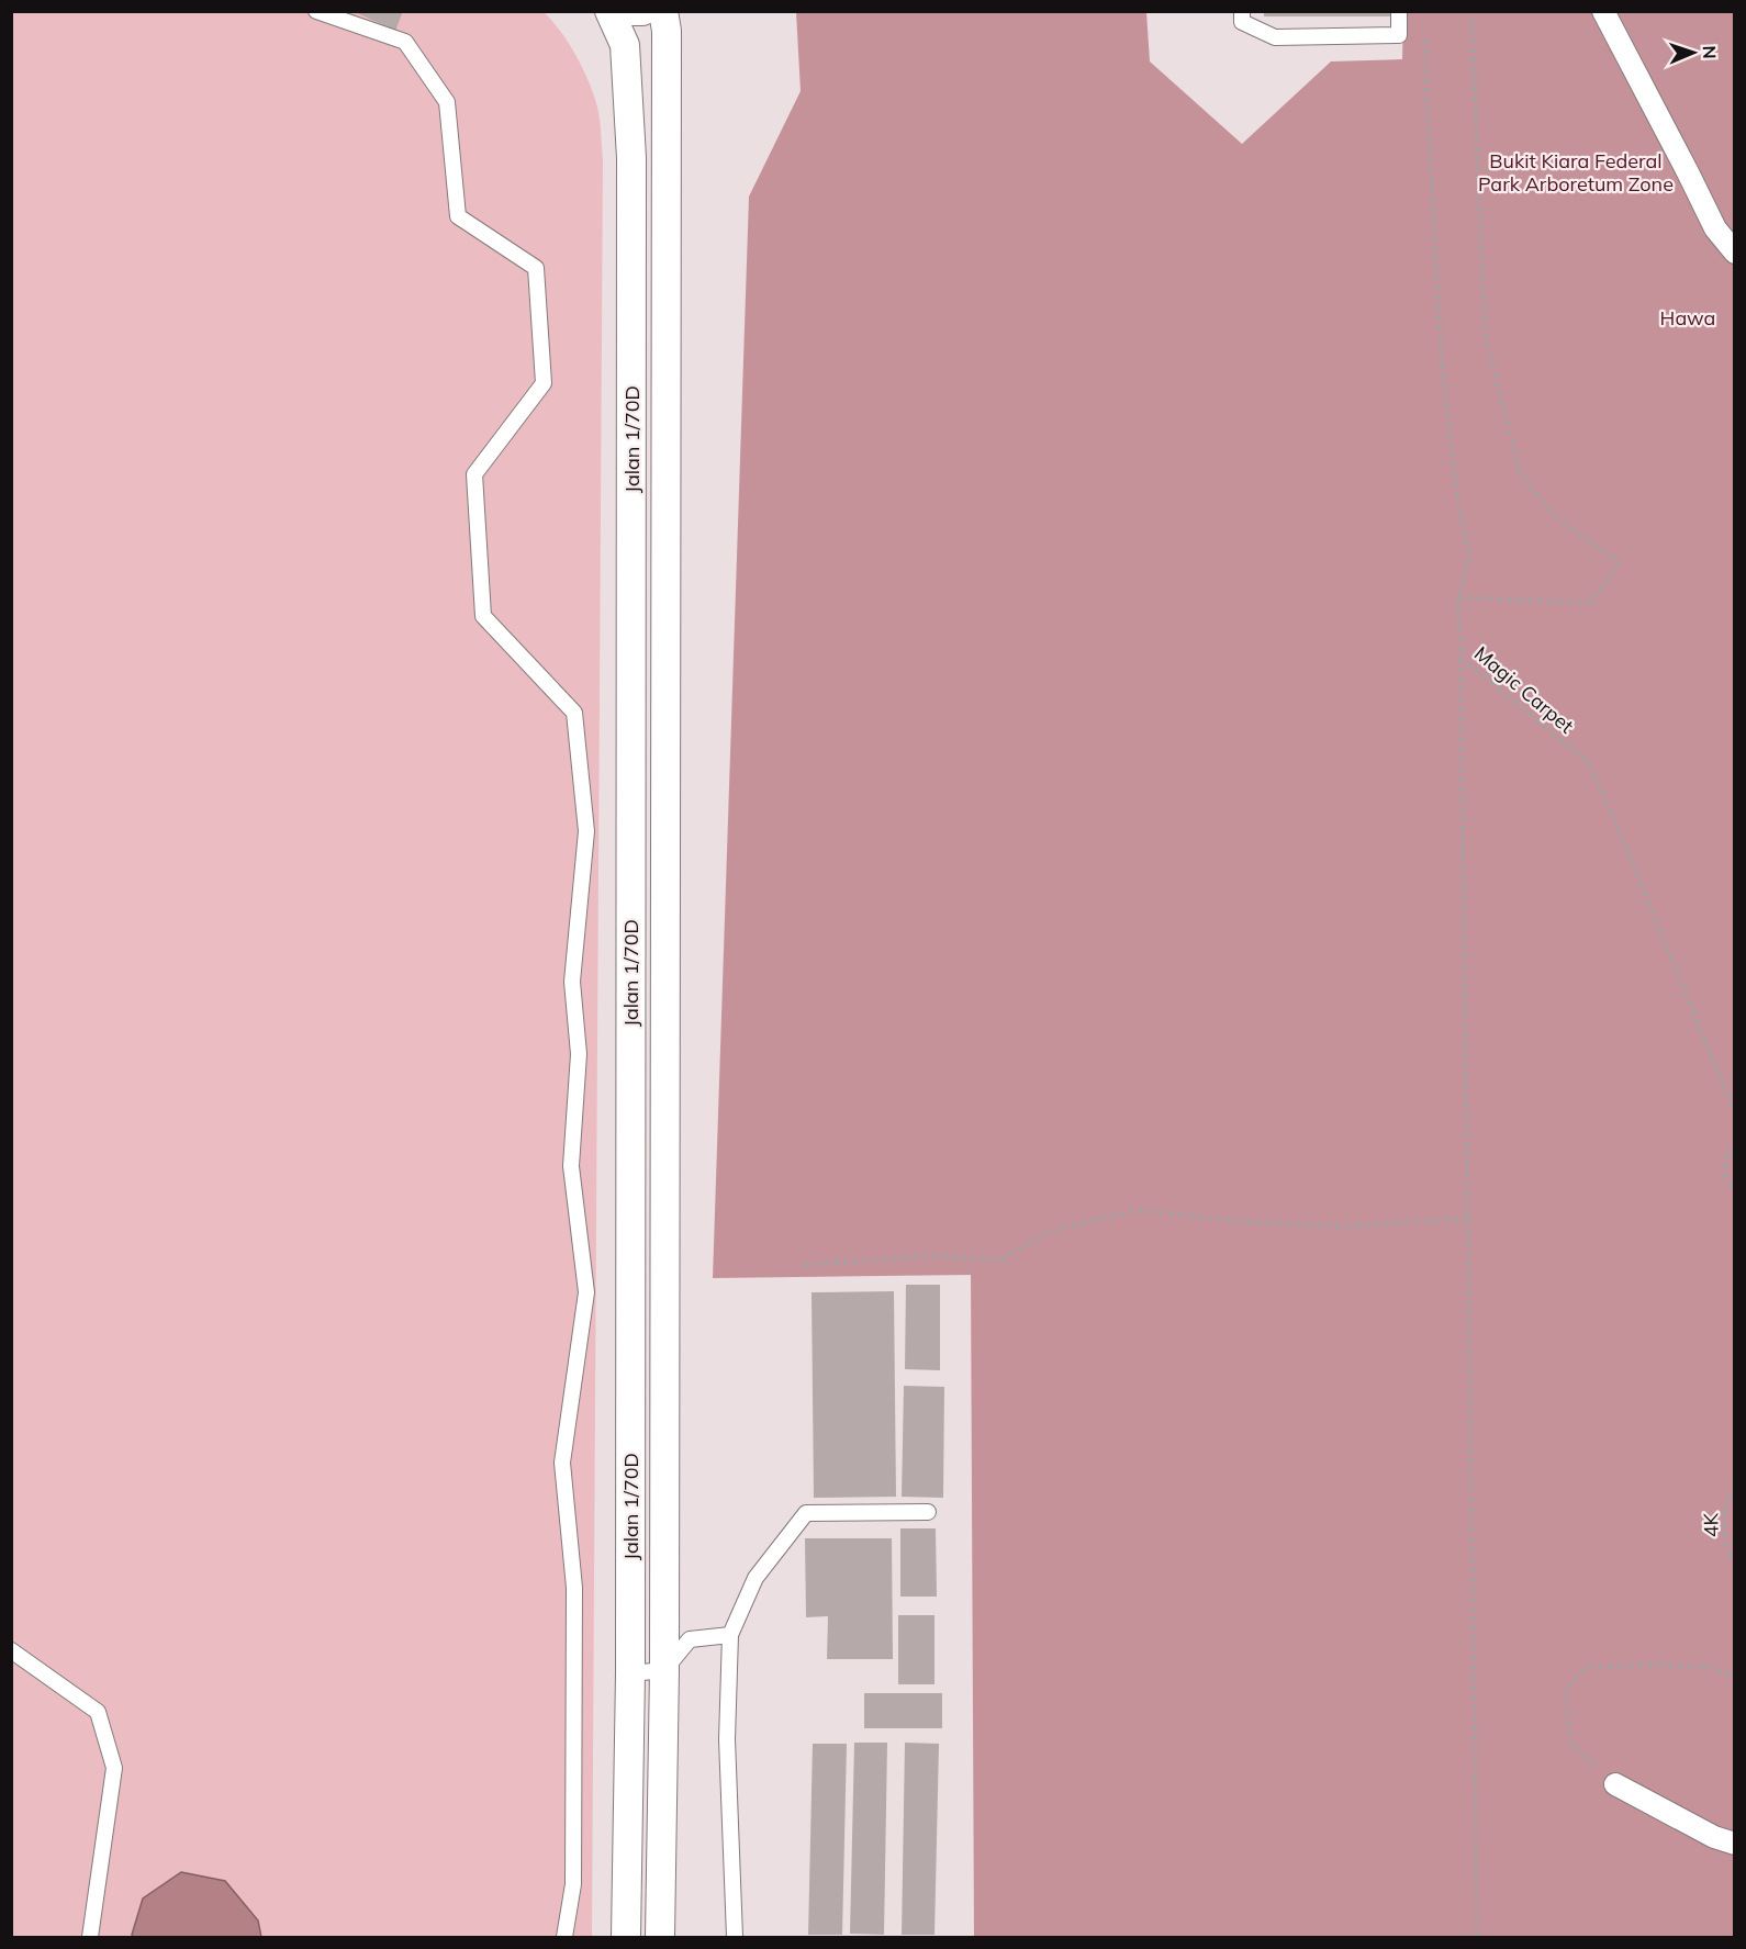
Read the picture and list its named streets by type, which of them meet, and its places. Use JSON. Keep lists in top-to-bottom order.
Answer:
{
  "streets": {
    "street": ["Jalan 1/70D"],
    "path": ["Magic Carpet", "4K"]
  },
  "parks": ["Bukit Kiara Federal Park Arboretum Zone", "Hawa"],
  "north": "right"
}
